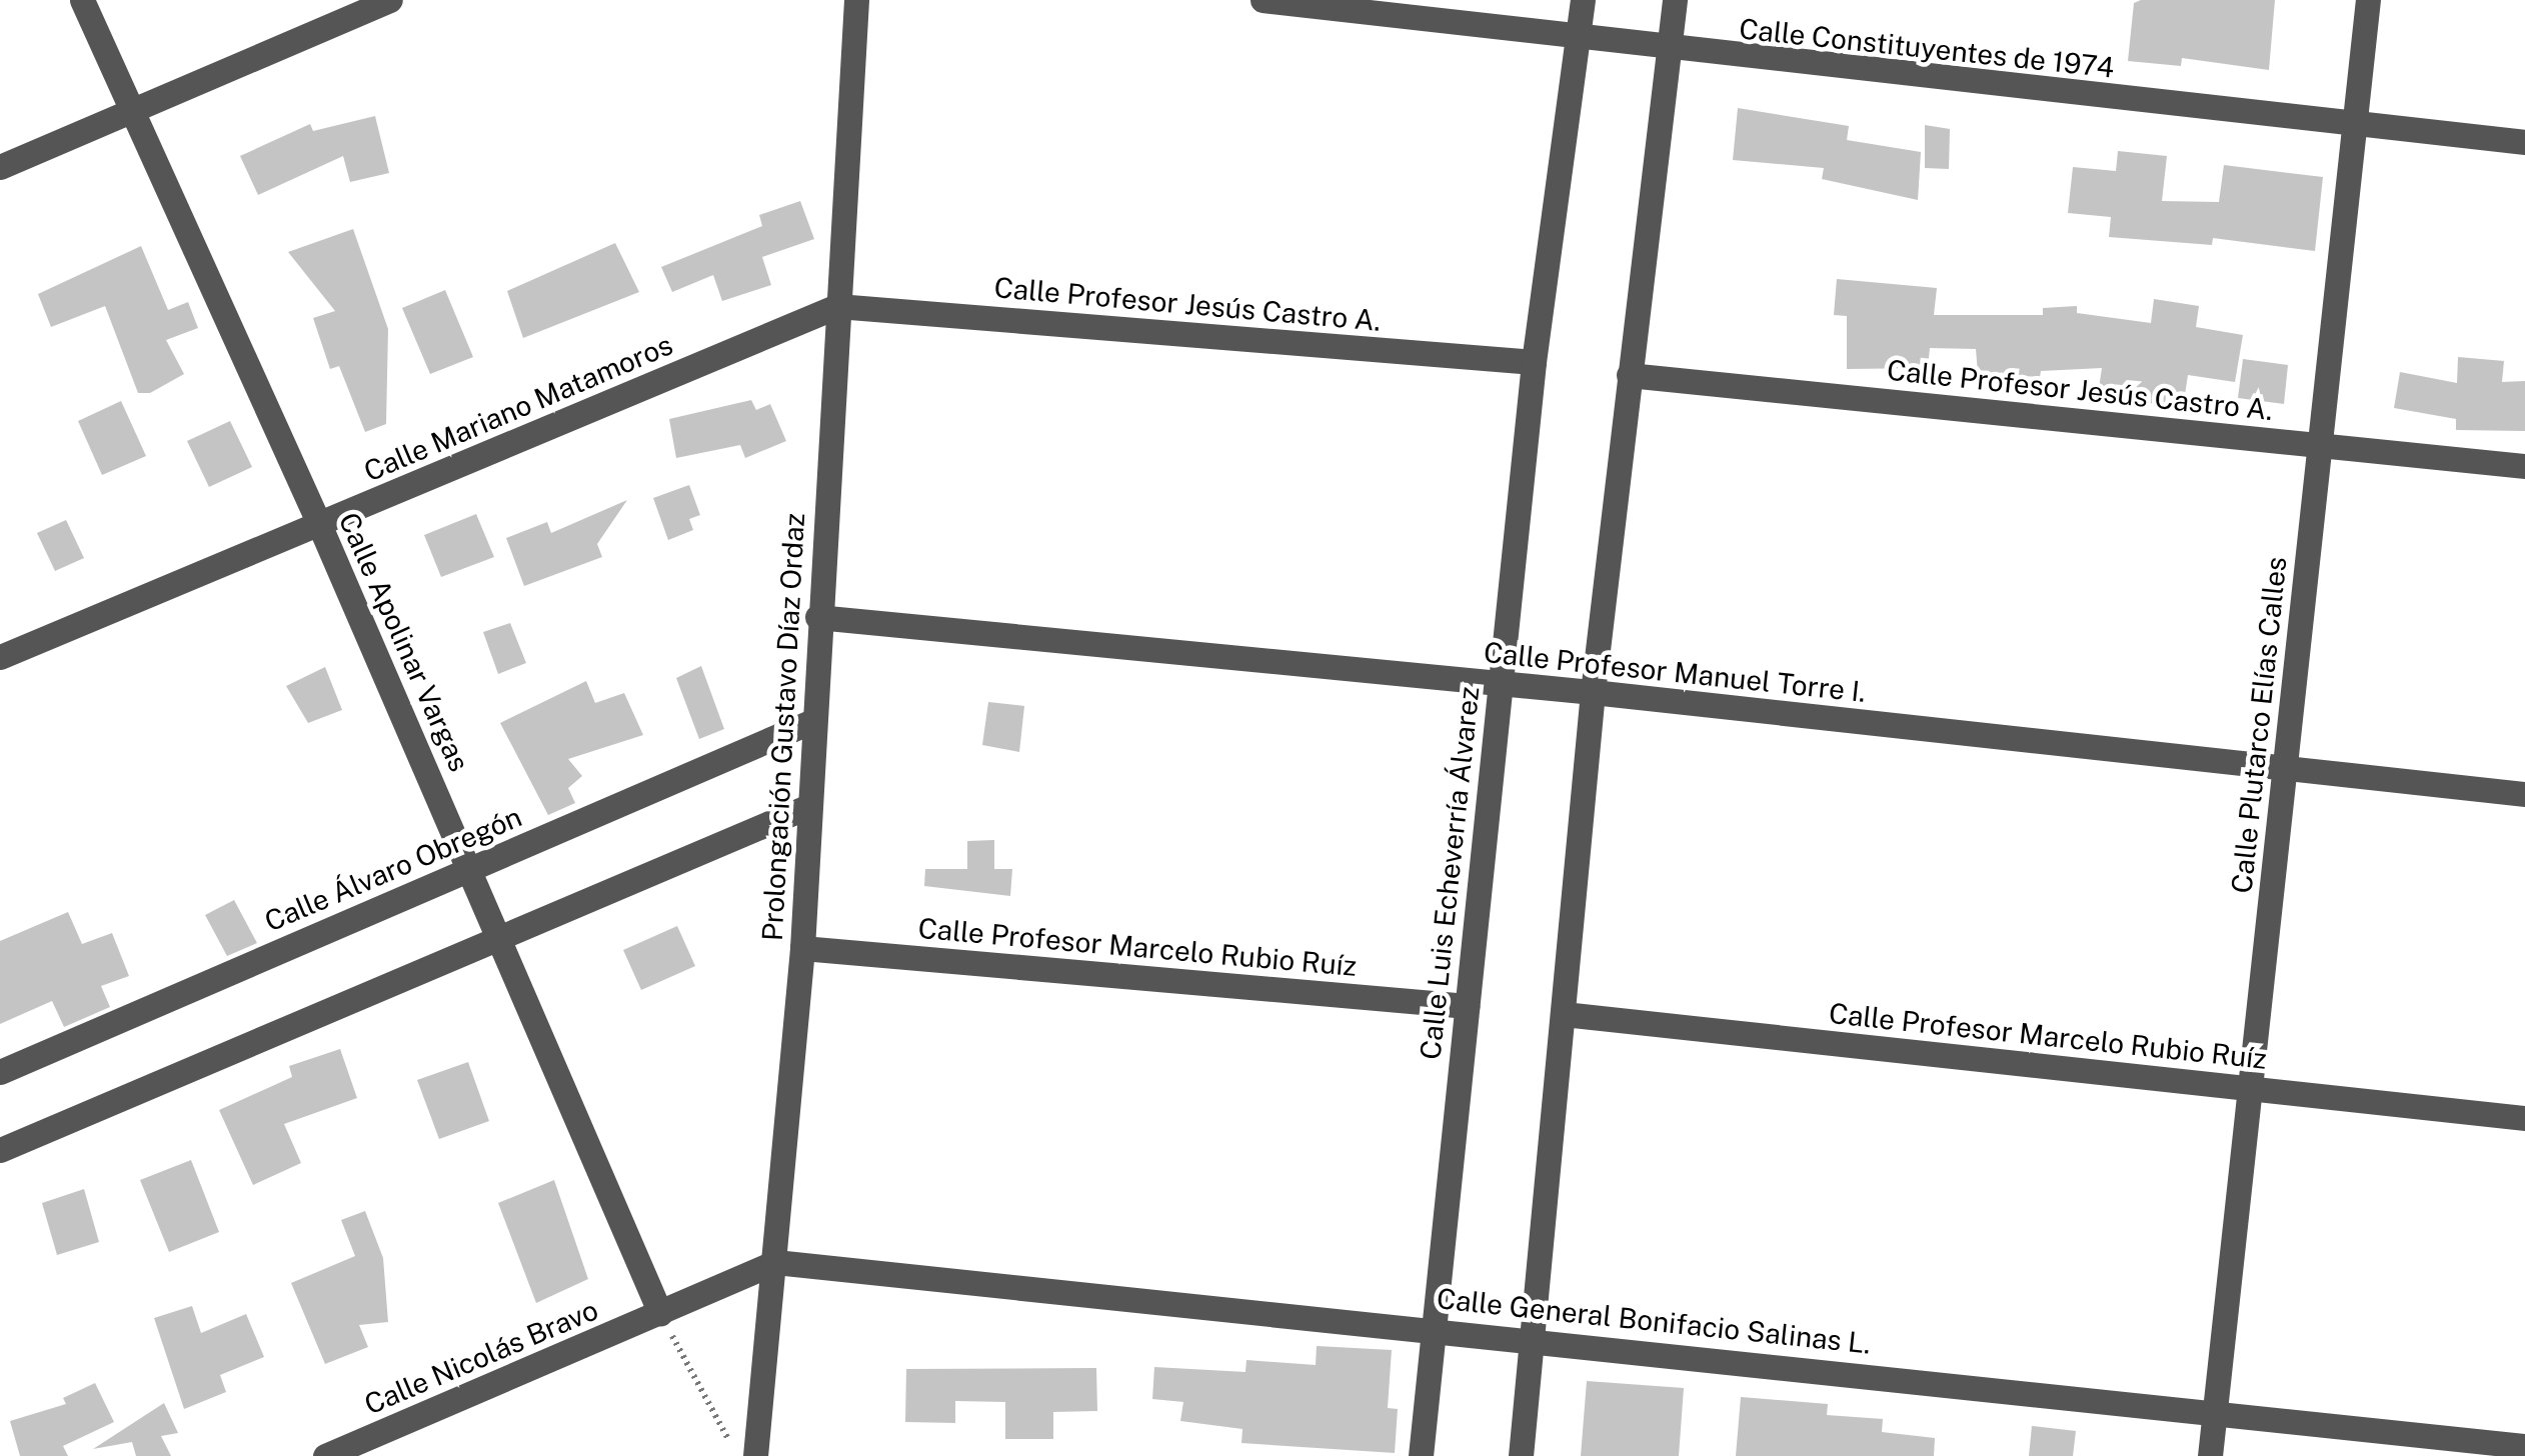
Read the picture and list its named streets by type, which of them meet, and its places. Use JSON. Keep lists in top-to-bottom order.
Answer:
{
  "streets": {
    "street": [
      "Calle Constituyentes de 1974",
      "Calle Profesor Jesús Castro A.",
      "Calle Mariano Matamoros",
      "Calle Apolinar Vargas",
      "Calle Profesor Manuel Torre I.",
      "Calle Plutarco Elías Calles",
      "Prolongación Gustavo Díaz Ordaz",
      "Calle Álvaro Obregón",
      "Calle Luis Echeverría Álvarez",
      "Calle Profesor Marcelo Rubio Ruíz",
      "Calle General Bonifacio Salinas L.",
      "Calle Nicolás Bravo"
    ]
  },
  "crossings": [
    ["Calle Constituyentes de 1974", "Calle Plutarco Elías Calles"],
    ["Calle Constituyentes de 1974", "Calle Luis Echeverría Álvarez"],
    ["Calle Profesor Jesús Castro A.", "Calle Mariano Matamoros"],
    ["Calle Profesor Jesús Castro A.", "Calle Plutarco Elías Calles"],
    ["Calle Profesor Jesús Castro A.", "Prolongación Gustavo Díaz Ordaz"],
    ["Calle Profesor Jesús Castro A.", "Calle Luis Echeverría Álvarez"],
    ["Calle Mariano Matamoros", "Calle Apolinar Vargas"],
    ["Calle Mariano Matamoros", "Prolongación Gustavo Díaz Ordaz"],
    ["Calle Apolinar Vargas", "Calle Álvaro Obregón"],
    ["Calle Apolinar Vargas", "Calle Nicolás Bravo"],
    ["Calle Profesor Manuel Torre I.", "Calle Plutarco Elías Calles"],
    ["Calle Profesor Manuel Torre I.", "Prolongación Gustavo Díaz Ordaz"],
    ["Calle Profesor Manuel Torre I.", "Calle Luis Echeverría Álvarez"],
    ["Calle Plutarco Elías Calles", "Calle Profesor Marcelo Rubio Ruíz"],
    ["Calle Plutarco Elías Calles", "Calle General Bonifacio Salinas L."],
    ["Prolongación Gustavo Díaz Ordaz", "Calle Álvaro Obregón"],
    ["Prolongación Gustavo Díaz Ordaz", "Calle Profesor Marcelo Rubio Ruíz"],
    ["Prolongación Gustavo Díaz Ordaz", "Calle General Bonifacio Salinas L."],
    ["Prolongación Gustavo Díaz Ordaz", "Calle Nicolás Bravo"],
    ["Calle Luis Echeverría Álvarez", "Calle Profesor Marcelo Rubio Ruíz"],
    ["Calle Luis Echeverría Álvarez", "Calle General Bonifacio Salinas L."],
    ["Calle General Bonifacio Salinas L.", "Calle Nicolás Bravo"]
  ]
}
